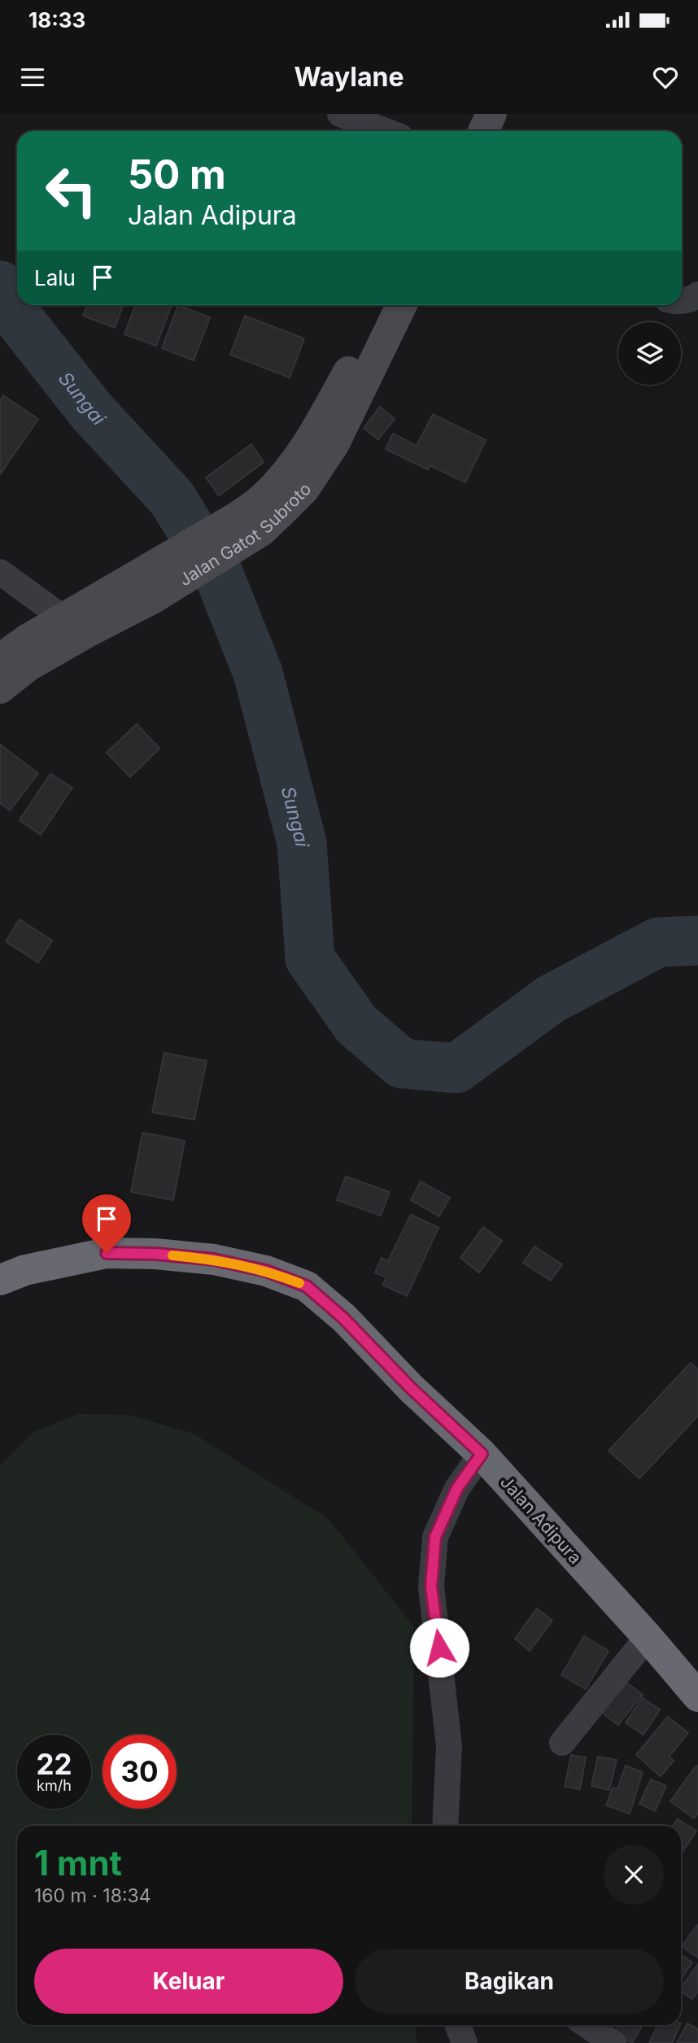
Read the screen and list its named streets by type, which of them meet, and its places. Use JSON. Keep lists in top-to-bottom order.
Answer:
{
  "streets": {
    "highway": ["Jalan Adipura"],
    "street": ["Jalan Gatot Subroto"]
  },
  "water": ["Sungai"],
  "page": {
    "status": "18:33",
    "header": "Waylane",
    "turn": ["50 m", "Jalan Adipura"],
    "then": "Lalu",
    "speed": "22 km/h",
    "limit": "30",
    "heading": ["1 mnt", "160 m · 18:34"],
    "buttons": ["Keluar", "Bagikan"]
  }
}
